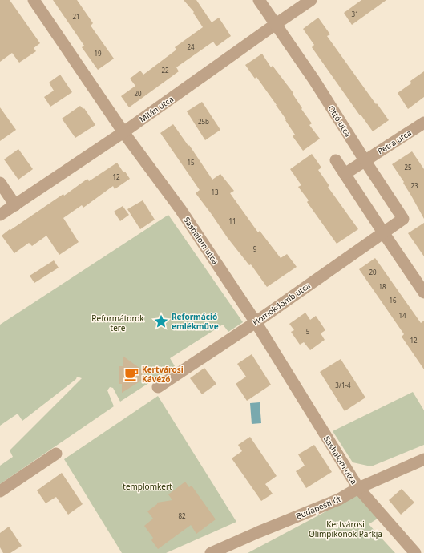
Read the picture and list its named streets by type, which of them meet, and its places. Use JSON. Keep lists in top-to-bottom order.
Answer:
{
  "streets": {
    "street": [
      "Milán utca",
      "Ottó utca",
      "Petra utca",
      "Sashalom utca",
      "Homokdomb utca",
      "Budapesti út"
    ]
  },
  "crossings": [
    ["Milán utca", "Ottó utca"],
    ["Milán utca", "Sashalom utca"],
    ["Ottó utca", "Petra utca"],
    ["Ottó utca", "Homokdomb utca"],
    ["Sashalom utca", "Homokdomb utca"],
    ["Sashalom utca", "Budapesti út"]
  ],
  "parks": ["Reformátorok tere", "templomkert", "Kertvárosi Olimpikonok Parkja"],
  "places": {
    "place": ["Reformáció emlékműve"],
    "cafe": ["Kertvárosi Kávézó"]
  },
  "house_numbers": [
    "31",
    "21",
    "24",
    "19",
    "22",
    "20",
    "25b",
    "15",
    "25",
    "12",
    "23",
    "13",
    "11",
    "9",
    "20",
    "18",
    "16",
    "14",
    "5",
    "12",
    "3/1-4",
    "82"
  ]
}
